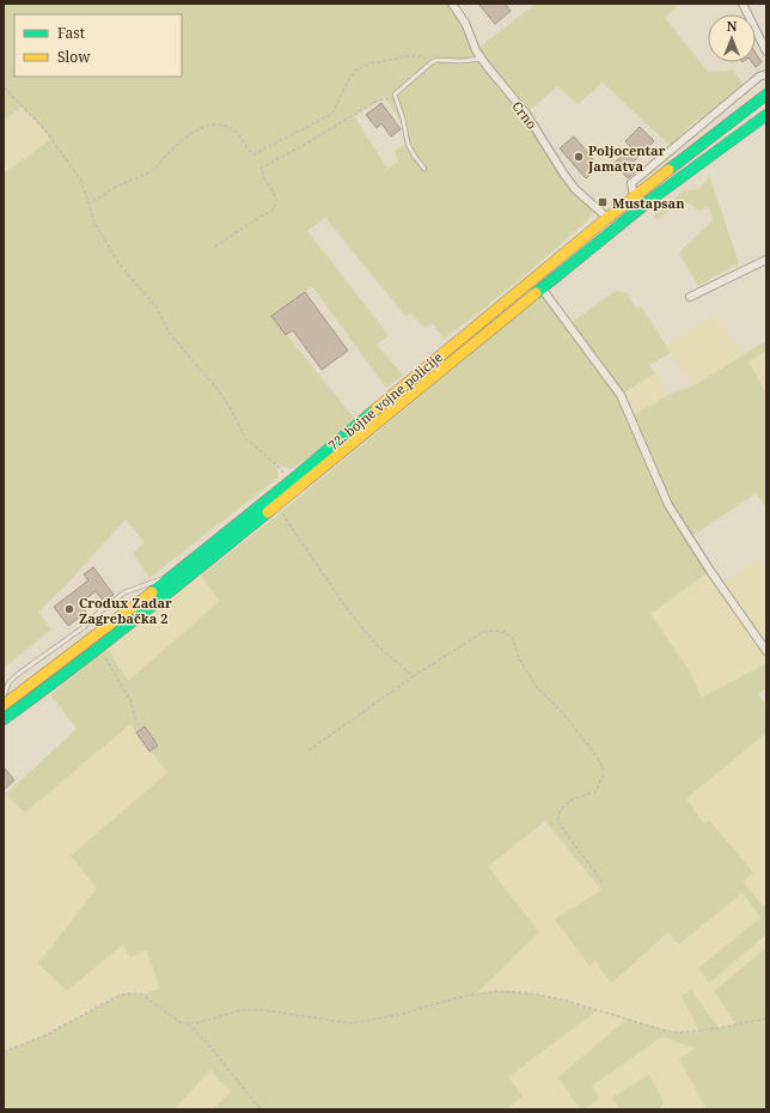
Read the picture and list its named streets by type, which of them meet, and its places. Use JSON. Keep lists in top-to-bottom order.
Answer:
{
  "streets": {
    "main road": ["72. bojne vojne policije"],
    "street": ["Crno"]
  },
  "crossings": [
    ["Crno", "72. bojne vojne policije"]
  ],
  "places": {
    "other": ["Poljocentar Jamatva", "Crodux Zadar Zagrebačka 2"],
    "transit": ["Mustapsan"]
  },
  "legend": ["Fast", "Slow"],
  "north": "top"
}
